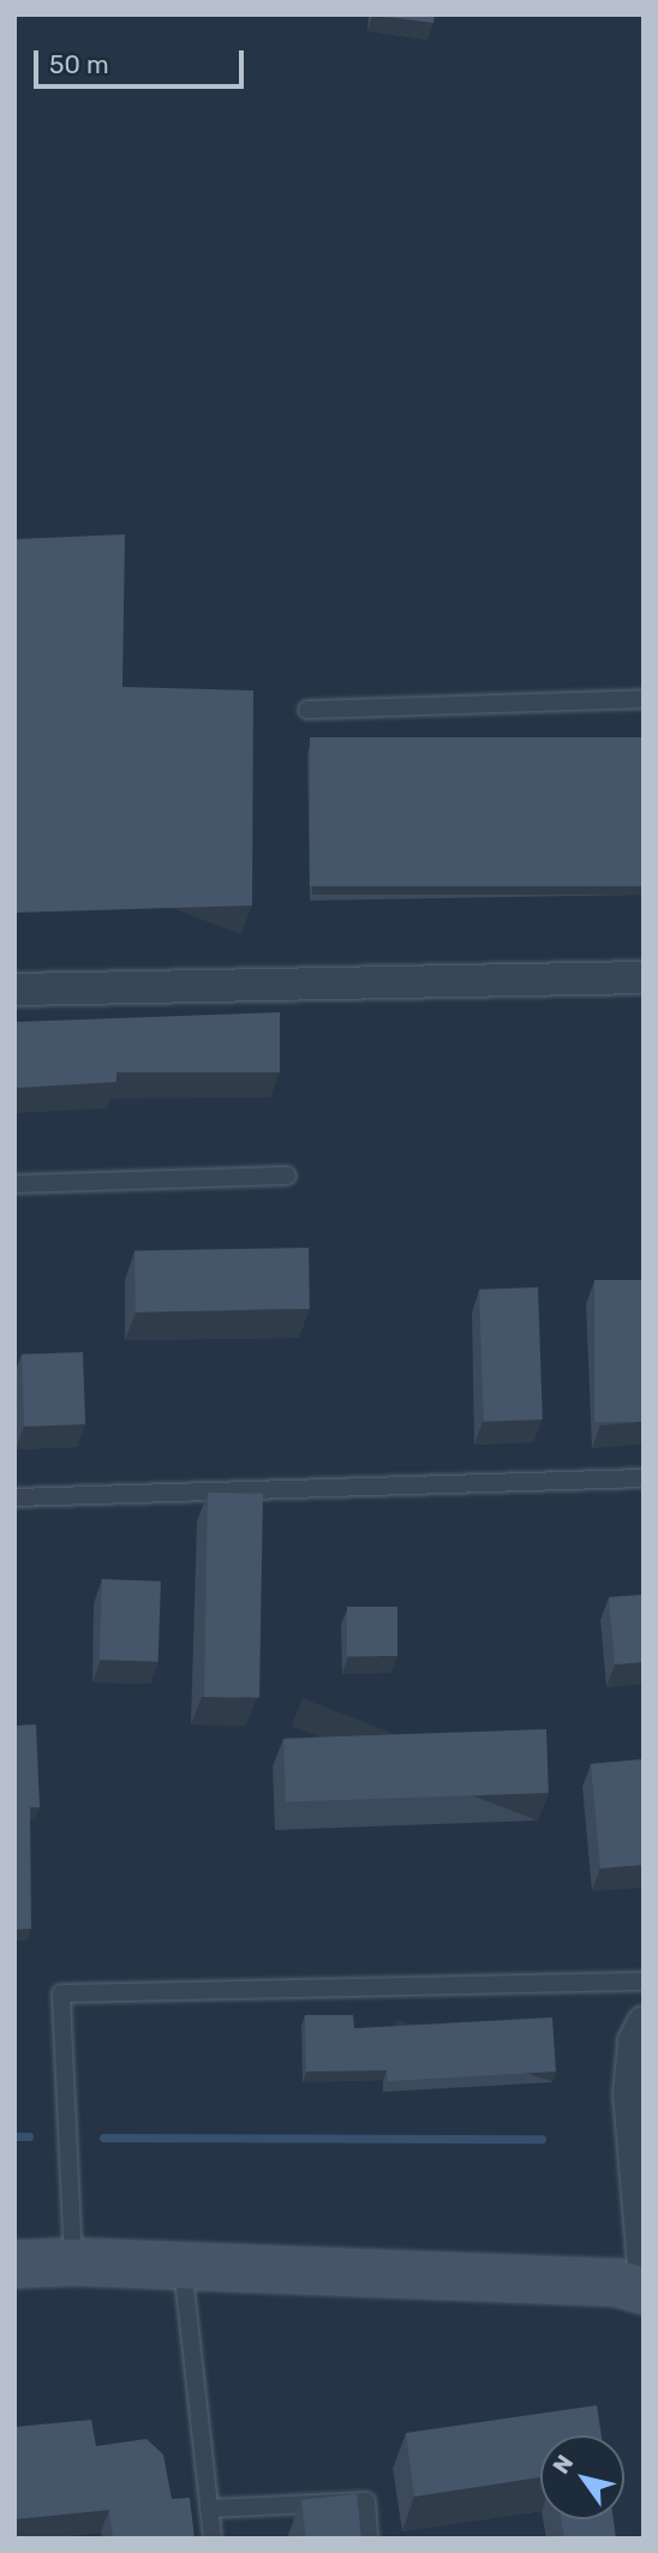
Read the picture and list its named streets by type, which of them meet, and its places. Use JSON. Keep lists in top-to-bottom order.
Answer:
{
  "scale_bar": "50 m",
  "north": "top left"
}
